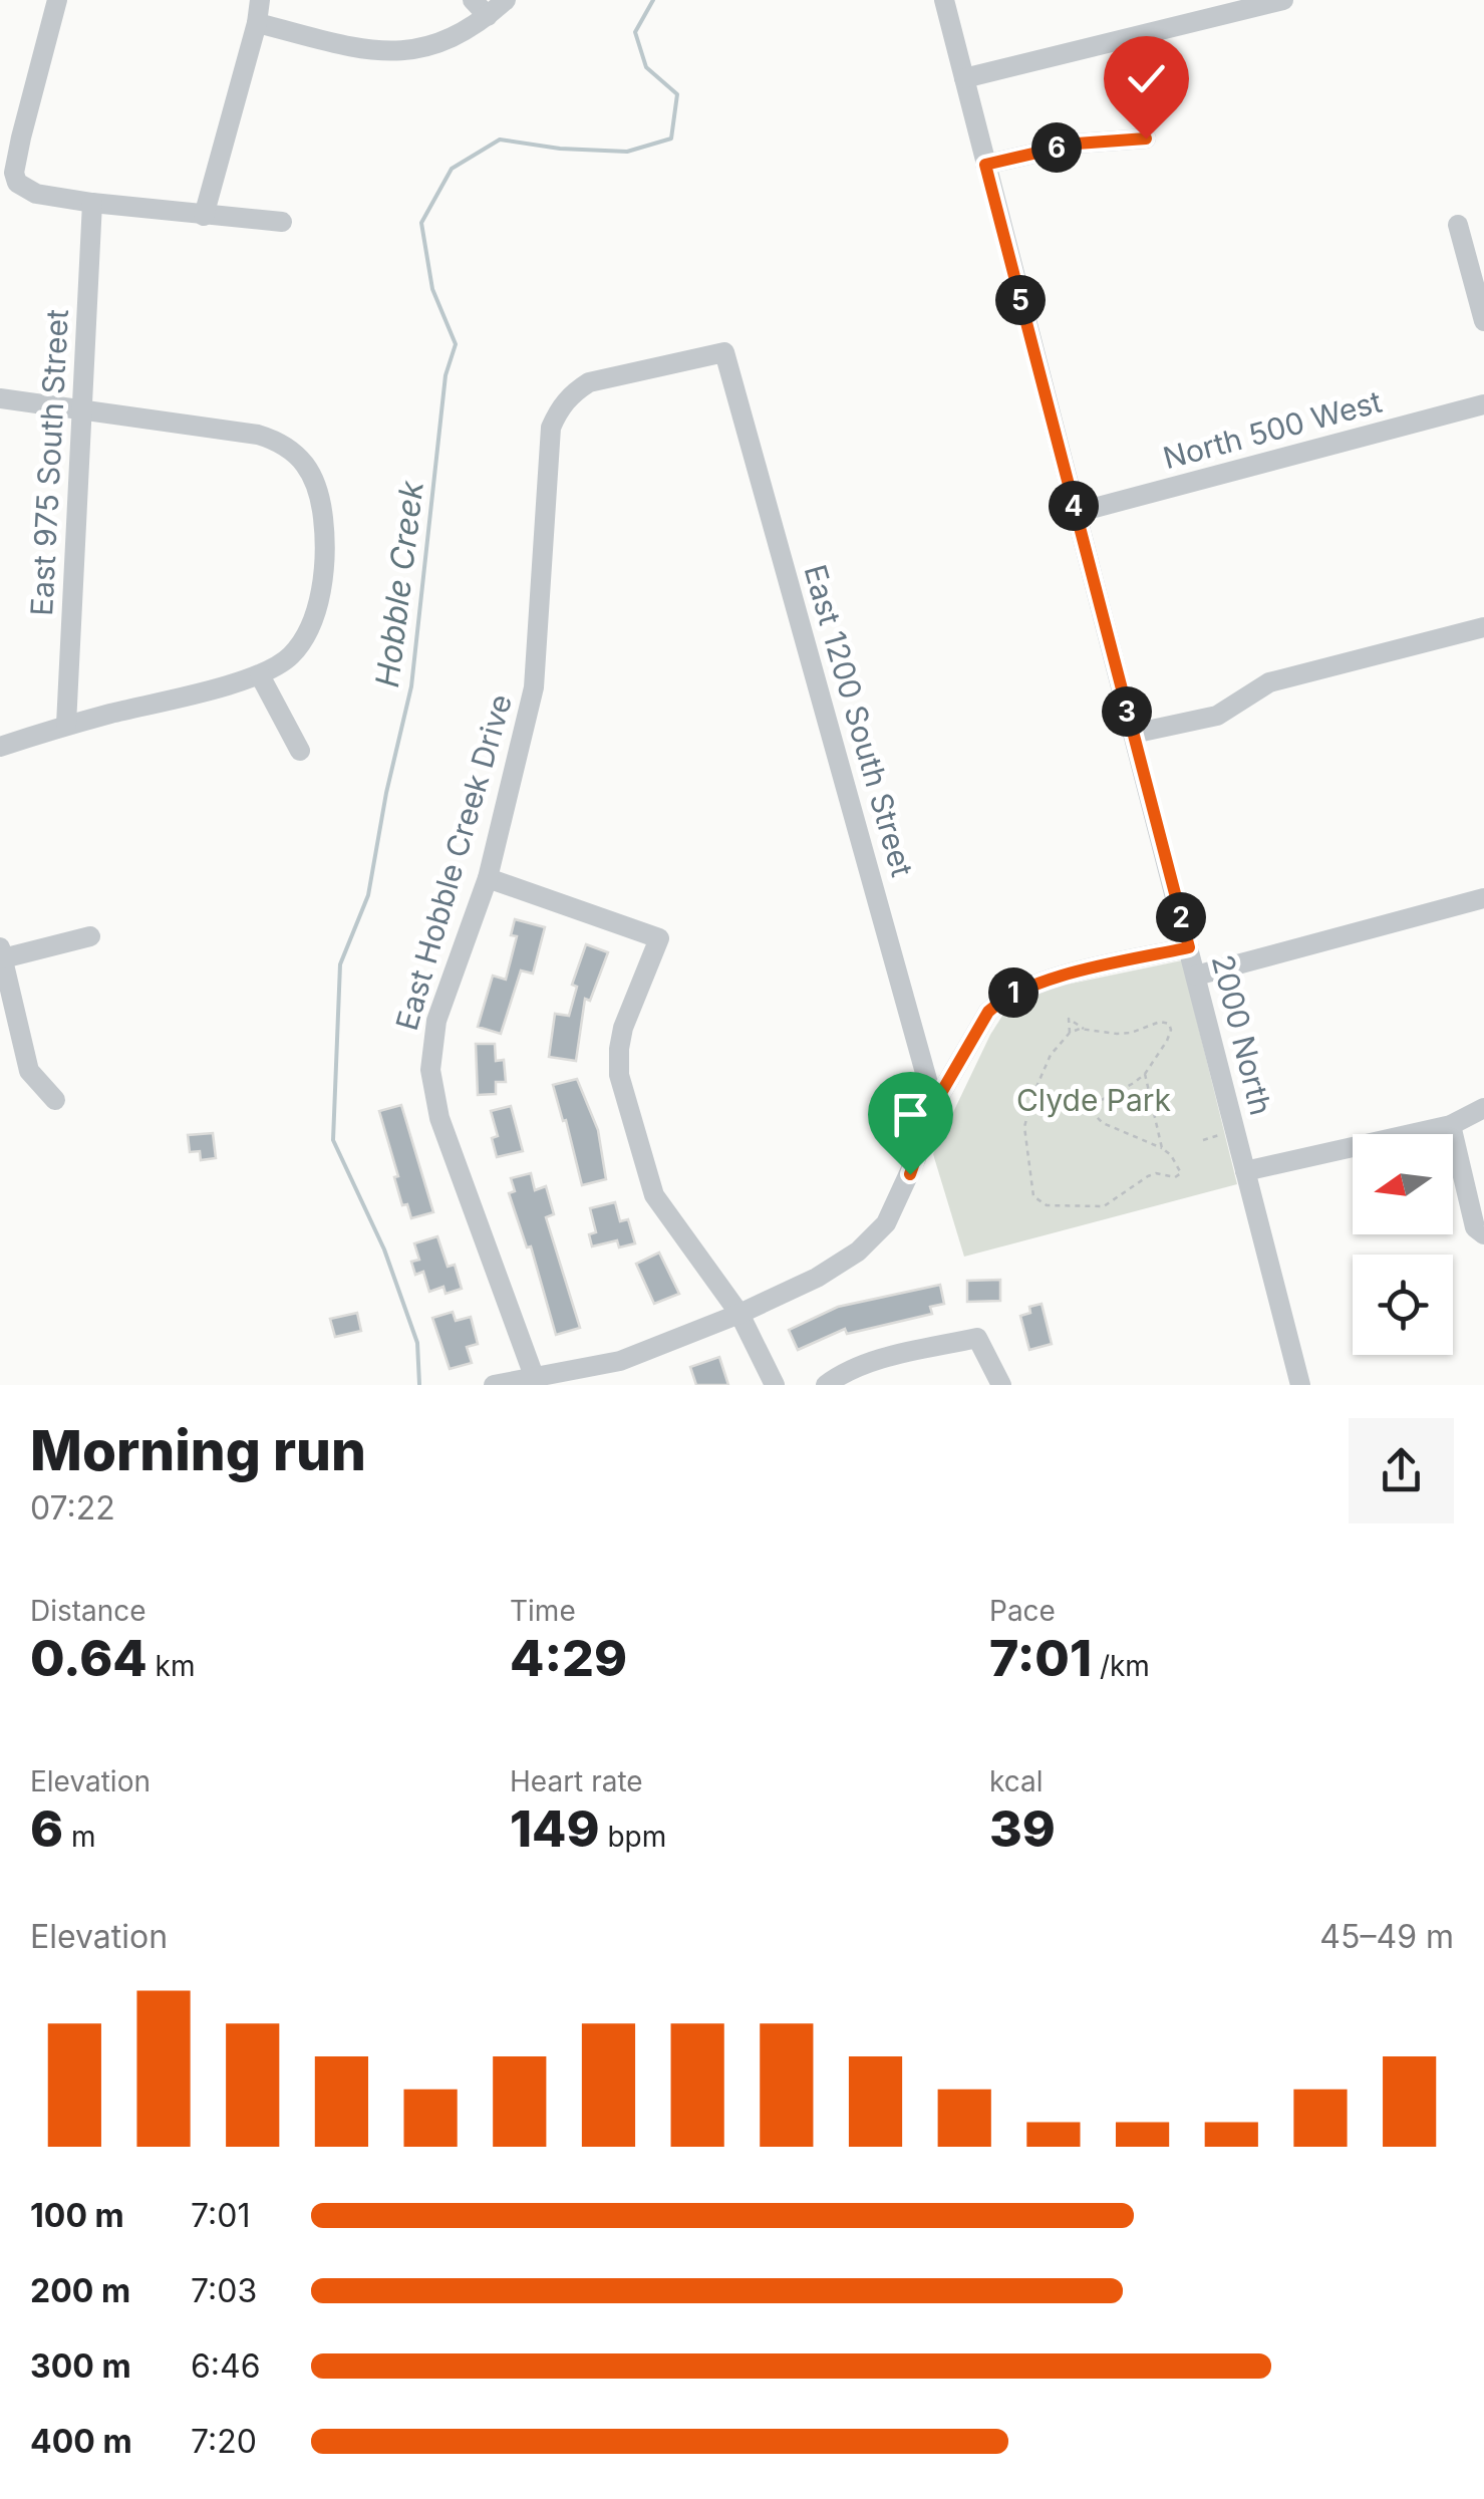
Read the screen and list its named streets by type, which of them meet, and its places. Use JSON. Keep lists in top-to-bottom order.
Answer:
{
  "streets": {
    "street": [
      "North 500 West",
      "East 975 South Street",
      "East 1200 South Street",
      "East Hobble Creek Drive",
      "2000 North"
    ]
  },
  "crossings": [
    ["North 500 West", "2000 North"],
    ["East 1200 South Street", "East Hobble Creek Drive"]
  ],
  "water": ["Hobble Creek"],
  "parks": ["Clyde Park"],
  "north": "left",
  "page": {
    "pins": [
      "6",
      "5",
      "4",
      "3",
      "2",
      "1"
    ],
    "heading": ["Morning run", "07:22"],
    "stats": [
      ["Distance", "0.64 km"],
      ["Time", "4:29"],
      ["Pace", "7:01 /km"],
      ["Elevation", "6 m"],
      ["Heart rate", "149 bpm"],
      ["kcal", "39"]
    ],
    "chart": ["Elevation", "45–49 m"],
    "list": [
      {
        "name": "100 m",
        "note": "7:01"
      },
      {
        "name": "200 m",
        "note": "7:03"
      },
      {
        "name": "300 m",
        "note": "6:46"
      },
      {
        "name": "400 m",
        "note": "7:20"
      }
    ]
  }
}
